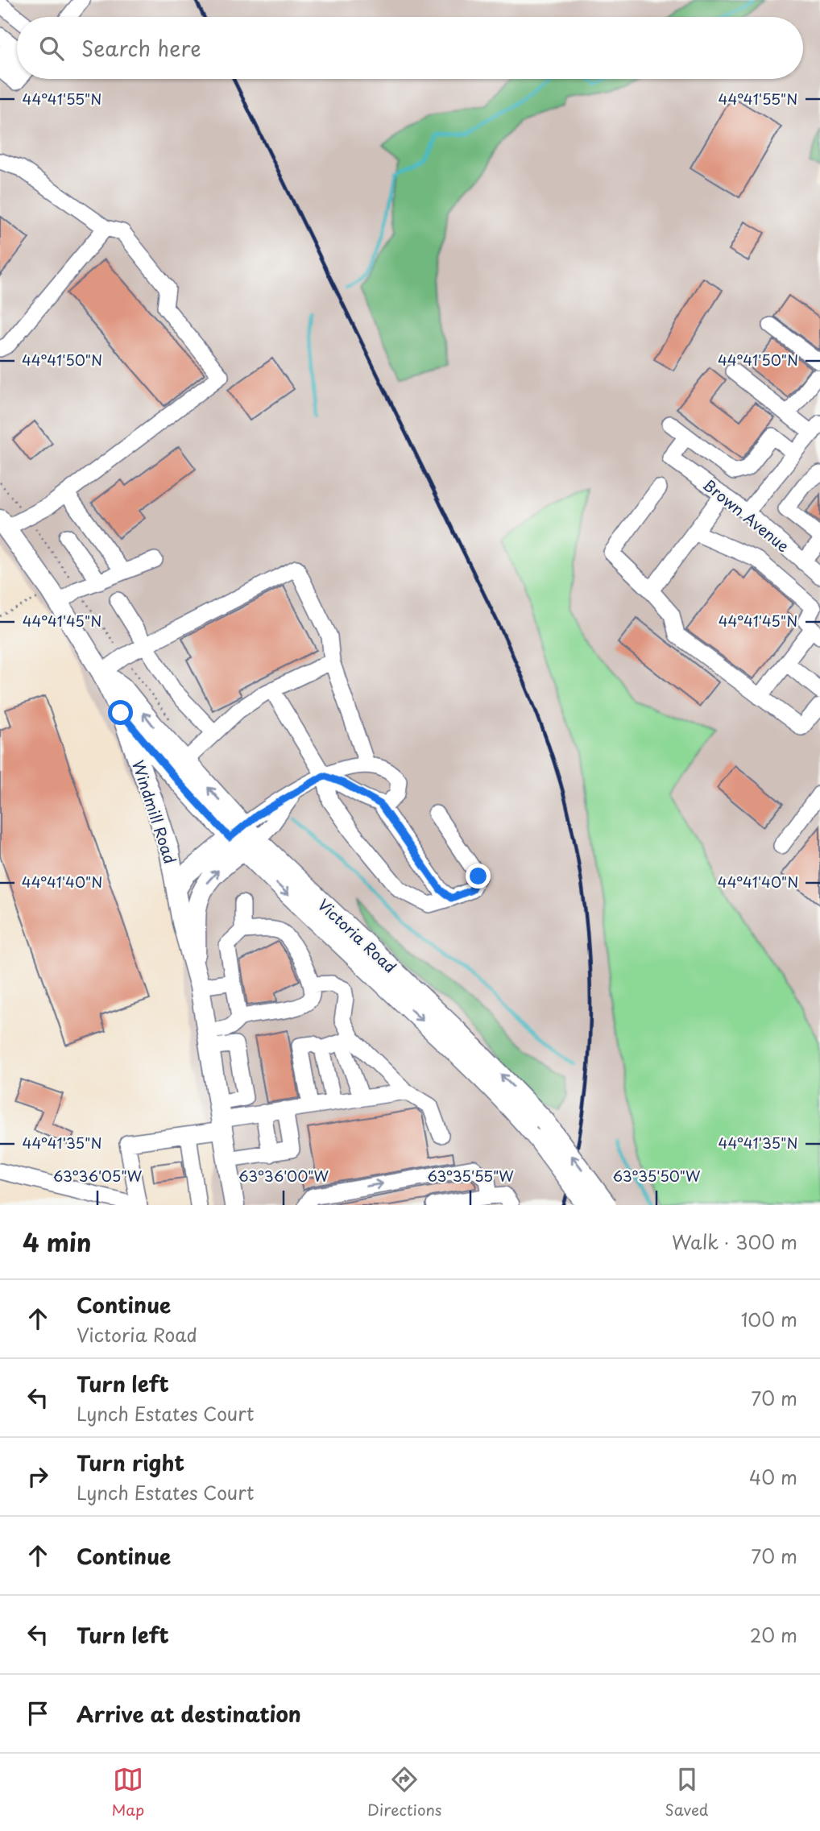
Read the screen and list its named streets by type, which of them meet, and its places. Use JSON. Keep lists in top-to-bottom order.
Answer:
{
  "streets": {
    "main road": ["Windmill Road", "Victoria Road"],
    "street": ["Brown Avenue"]
  },
  "crossings": [
    ["Windmill Road", "Victoria Road"]
  ],
  "page": {
    "search": "Search here",
    "heading": ["4 min", "Walk · 300 m"],
    "list": [
      ["Continue", "Victoria Road", "100 m"],
      ["Turn left", "Lynch Estates Court", "70 m"],
      ["Turn right", "Lynch Estates Court", "40 m"],
      ["Continue", "70 m"],
      ["Turn left", "20 m"],
      "Arrive at destination"
    ],
    "nav": ["Map", "Directions", "Saved"]
  },
  "coordinates": [
    "44°41'55\"N",
    "44°41'50\"N",
    "44°41'45\"N",
    "44°41'40\"N",
    "44°41'35\"N",
    "63°36'05\"W",
    "63°36'00\"W",
    "63°35'55\"W",
    "63°35'50\"W"
  ]
}
